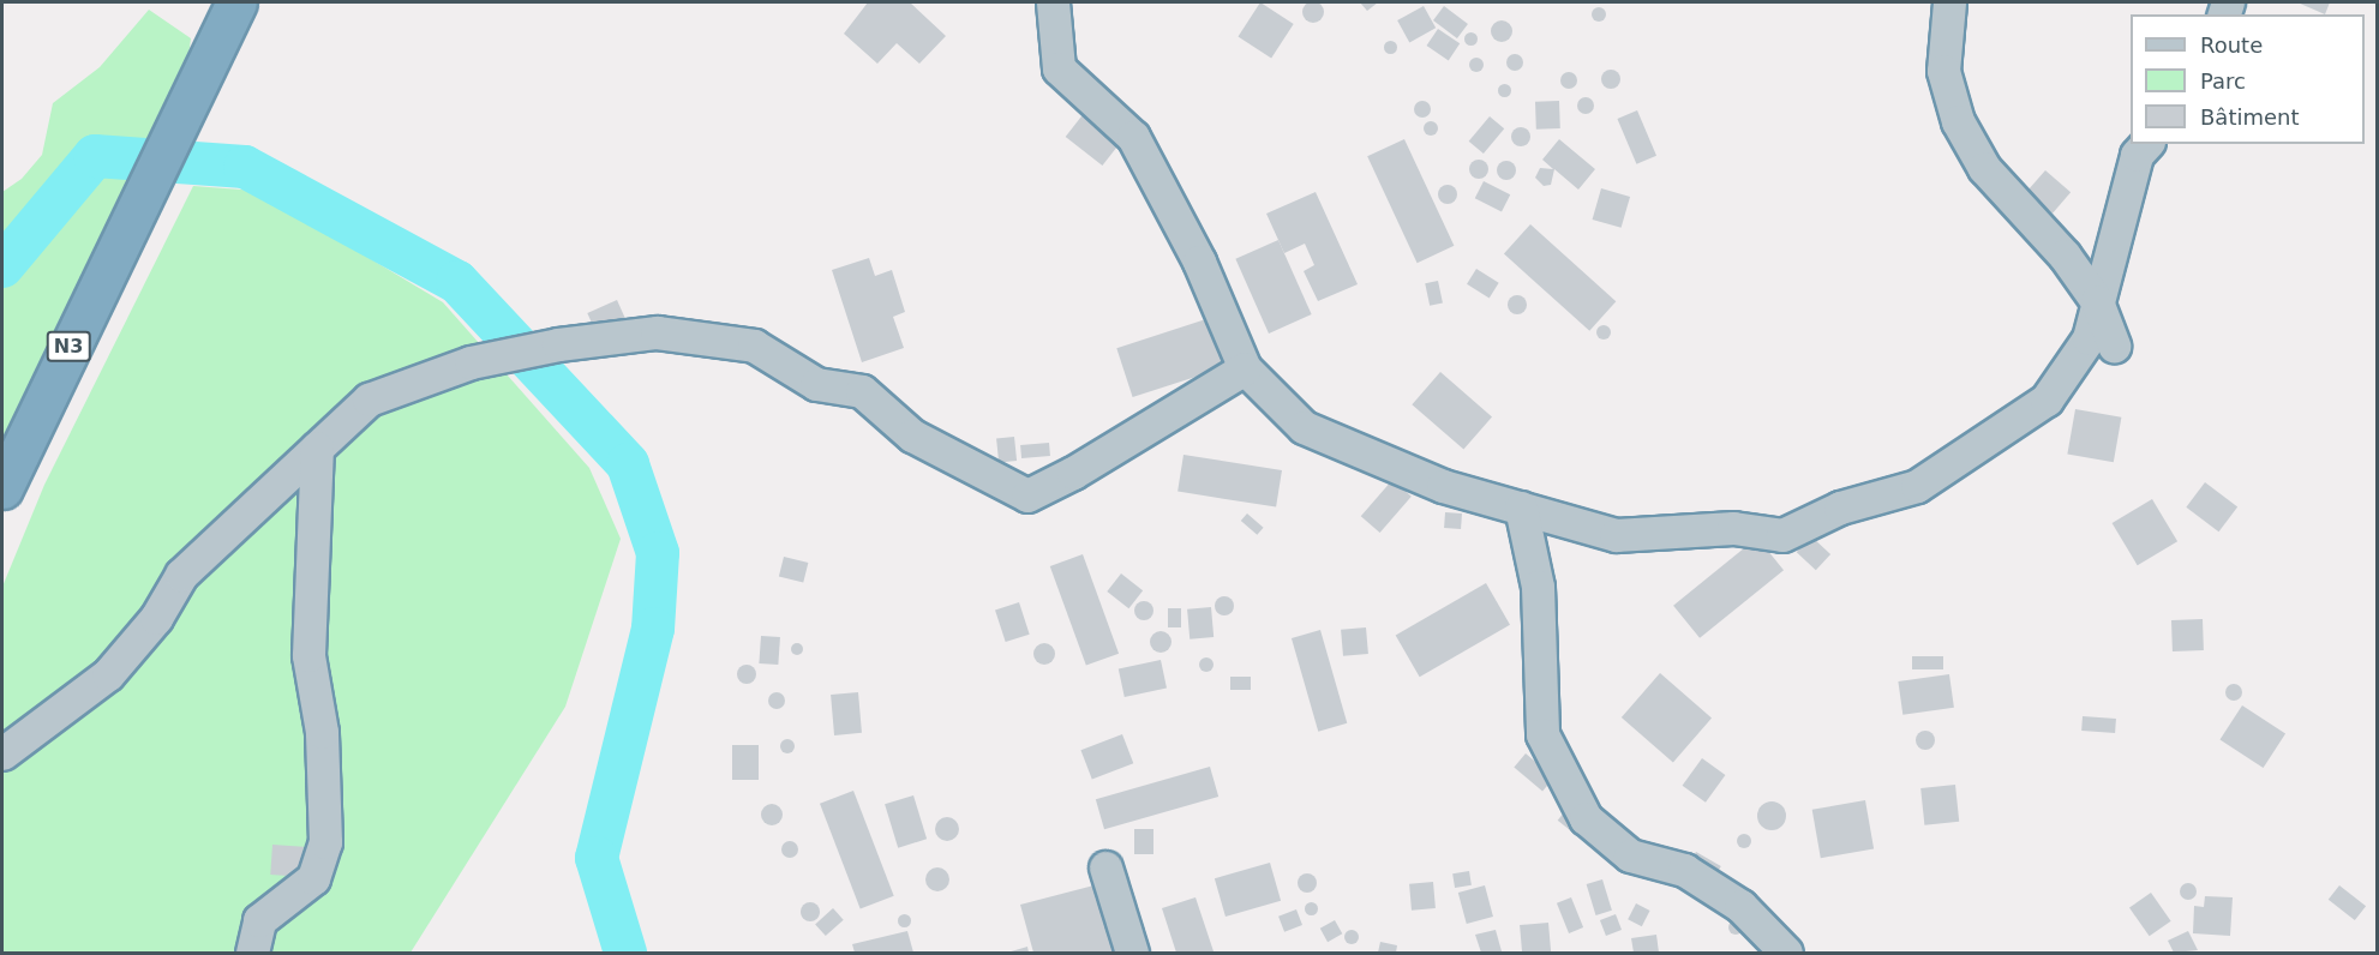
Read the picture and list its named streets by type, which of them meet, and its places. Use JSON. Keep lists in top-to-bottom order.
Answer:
{
  "streets": {
    "highway": ["N3"]
  },
  "legend": ["Route", "Parc", "Bâtiment"]
}
